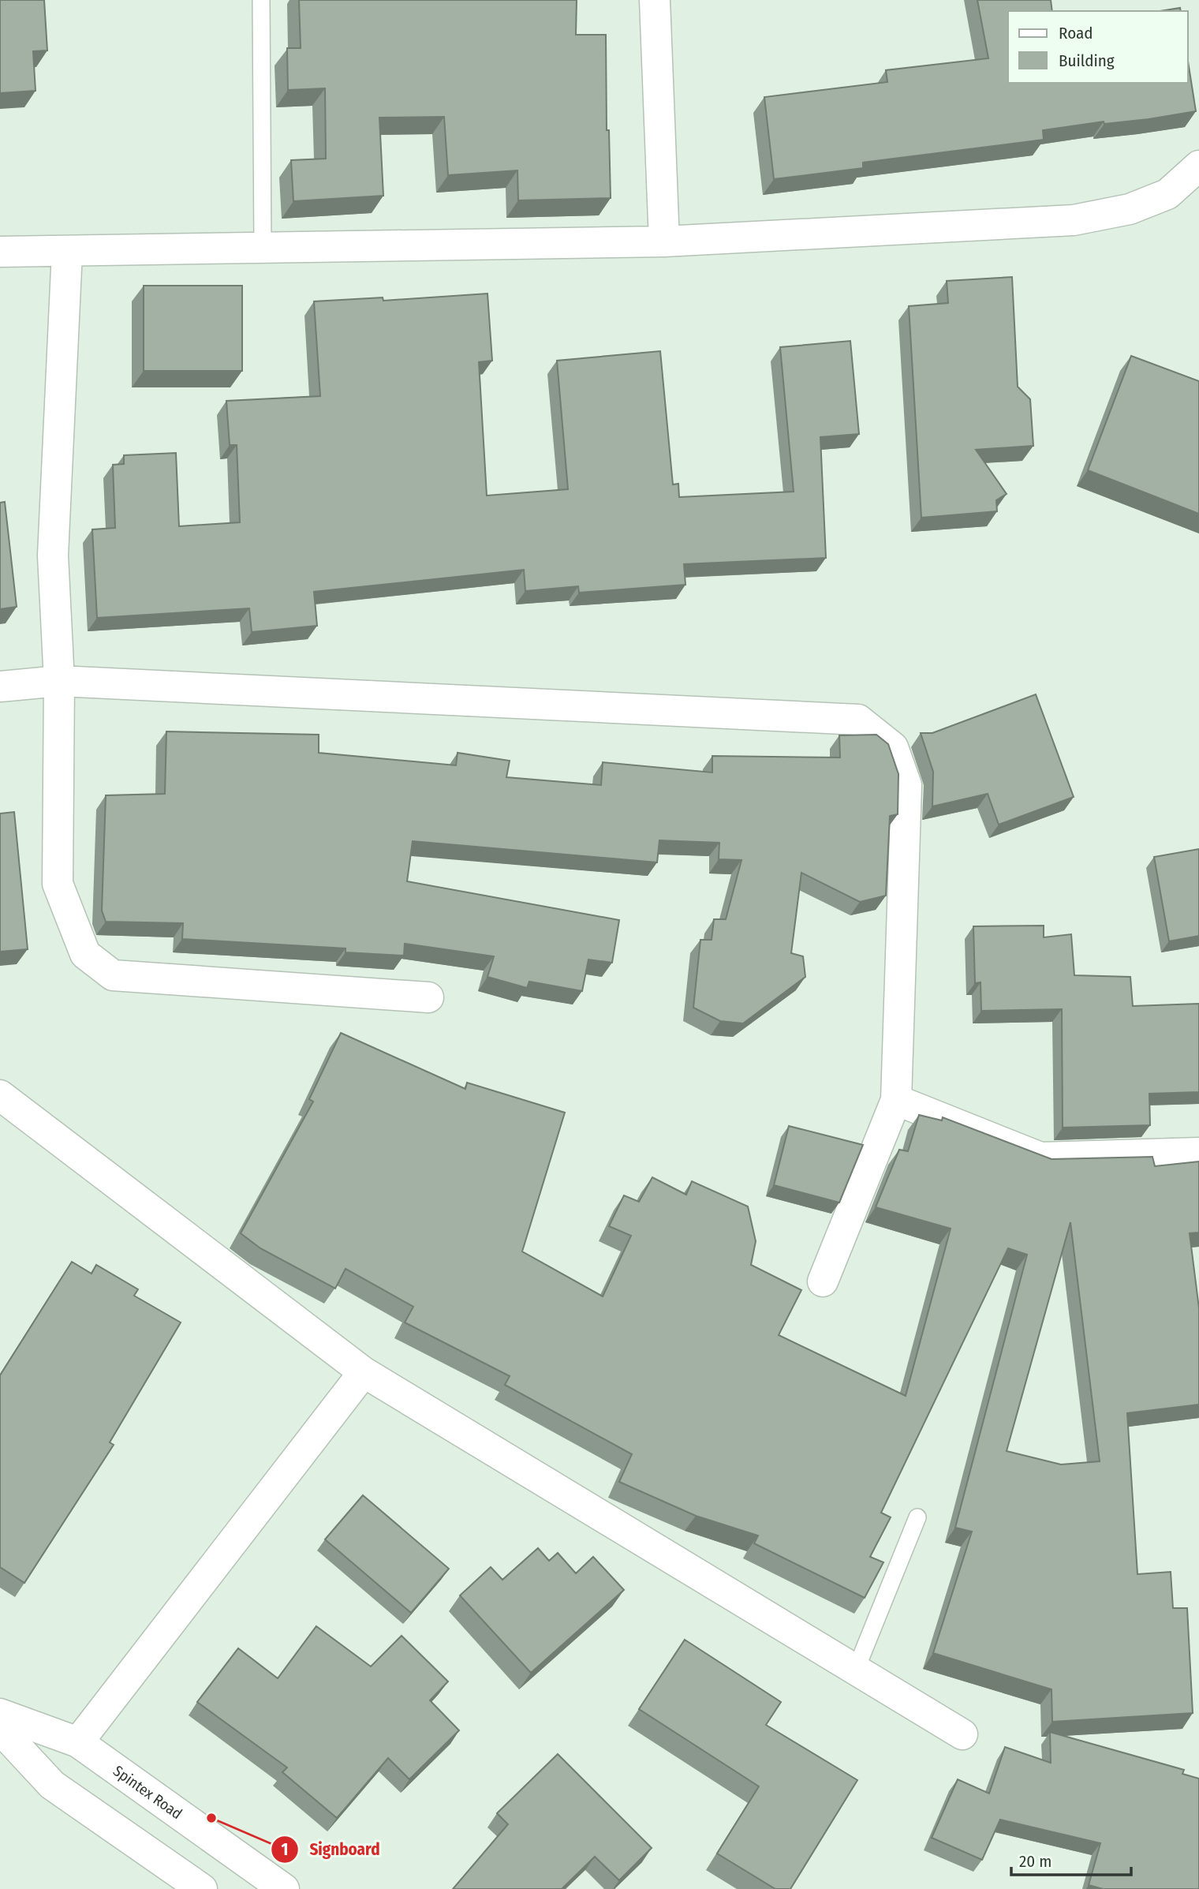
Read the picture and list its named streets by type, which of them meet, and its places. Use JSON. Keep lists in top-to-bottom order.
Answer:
{
  "streets": {
    "street": ["Spintex Road"]
  },
  "places": ["Signboard"],
  "legend": ["Road", "Building"],
  "scale_bar": "20 m"
}
